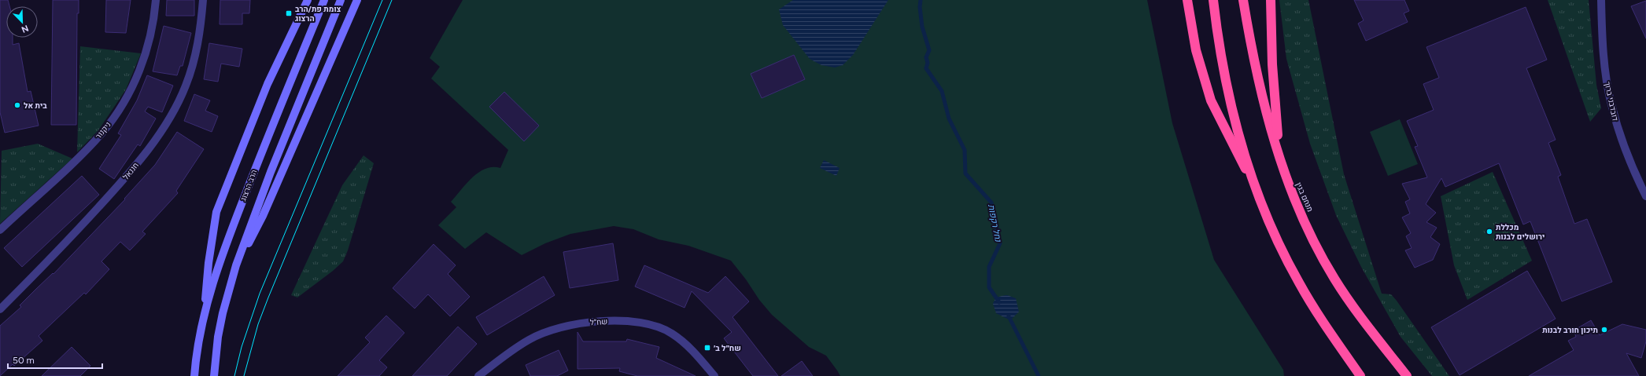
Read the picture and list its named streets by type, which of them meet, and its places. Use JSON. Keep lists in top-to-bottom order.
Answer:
{
  "streets": {
    "highway": ["מנחם בגין"],
    "main road": ["הרב הרצוג"],
    "street": [
      "דובדבני ברוך",
      "ניקנור",
      "חננאל",
      "שח\"ל"
    ]
  },
  "water": ["נחל רקפות"],
  "places": {
    "transit": ["צומת פת/הרב הרצוג", "שח״ל ב׳"],
    "other": ["בית אל", "מכללת ירושלים לבנות", "תיכון חורב לבנות"]
  },
  "scale_bar": "50 m",
  "north": "bottom right"
}
